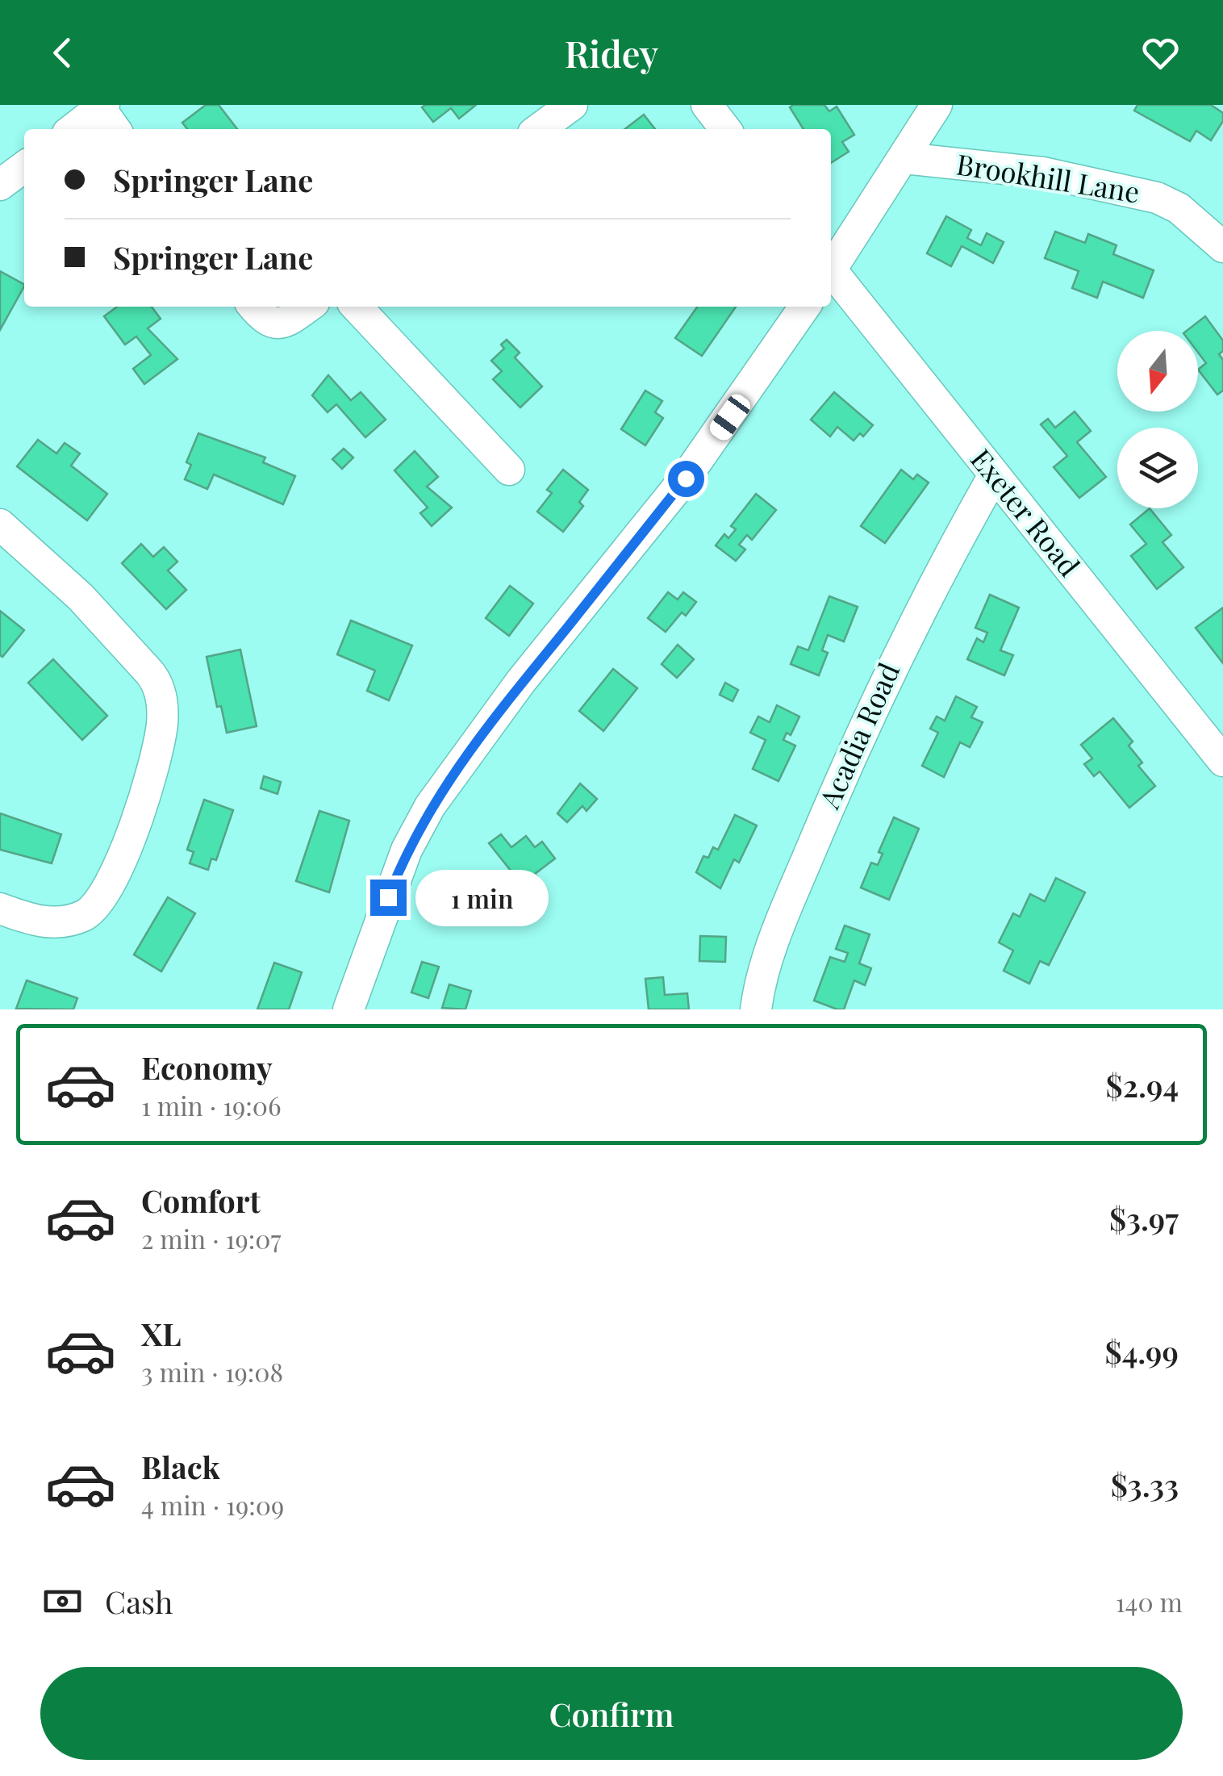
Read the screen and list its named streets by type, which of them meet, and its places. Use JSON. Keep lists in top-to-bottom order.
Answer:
{
  "streets": {
    "street": ["Brookhill Lane", "Exeter Road", "Acadia Road"]
  },
  "crossings": [
    ["Exeter Road", "Acadia Road"]
  ],
  "north": "bottom",
  "page": {
    "header": "Ridey",
    "banner": ["Springer Lane", "Springer Lane"],
    "bubble": "1 min",
    "list": [
      {
        "name": "Economy",
        "note": "1 min · 19:06",
        "value": "$2.94"
      },
      {
        "name": "Comfort",
        "note": "2 min · 19:07",
        "value": "$3.97"
      },
      {
        "name": "XL",
        "note": "3 min · 19:08",
        "value": "$4.99"
      },
      {
        "name": "Black",
        "note": "4 min · 19:09",
        "value": "$3.33"
      }
    ],
    "pay": ["Cash", "140 m"],
    "buttons": "Confirm"
  }
}
